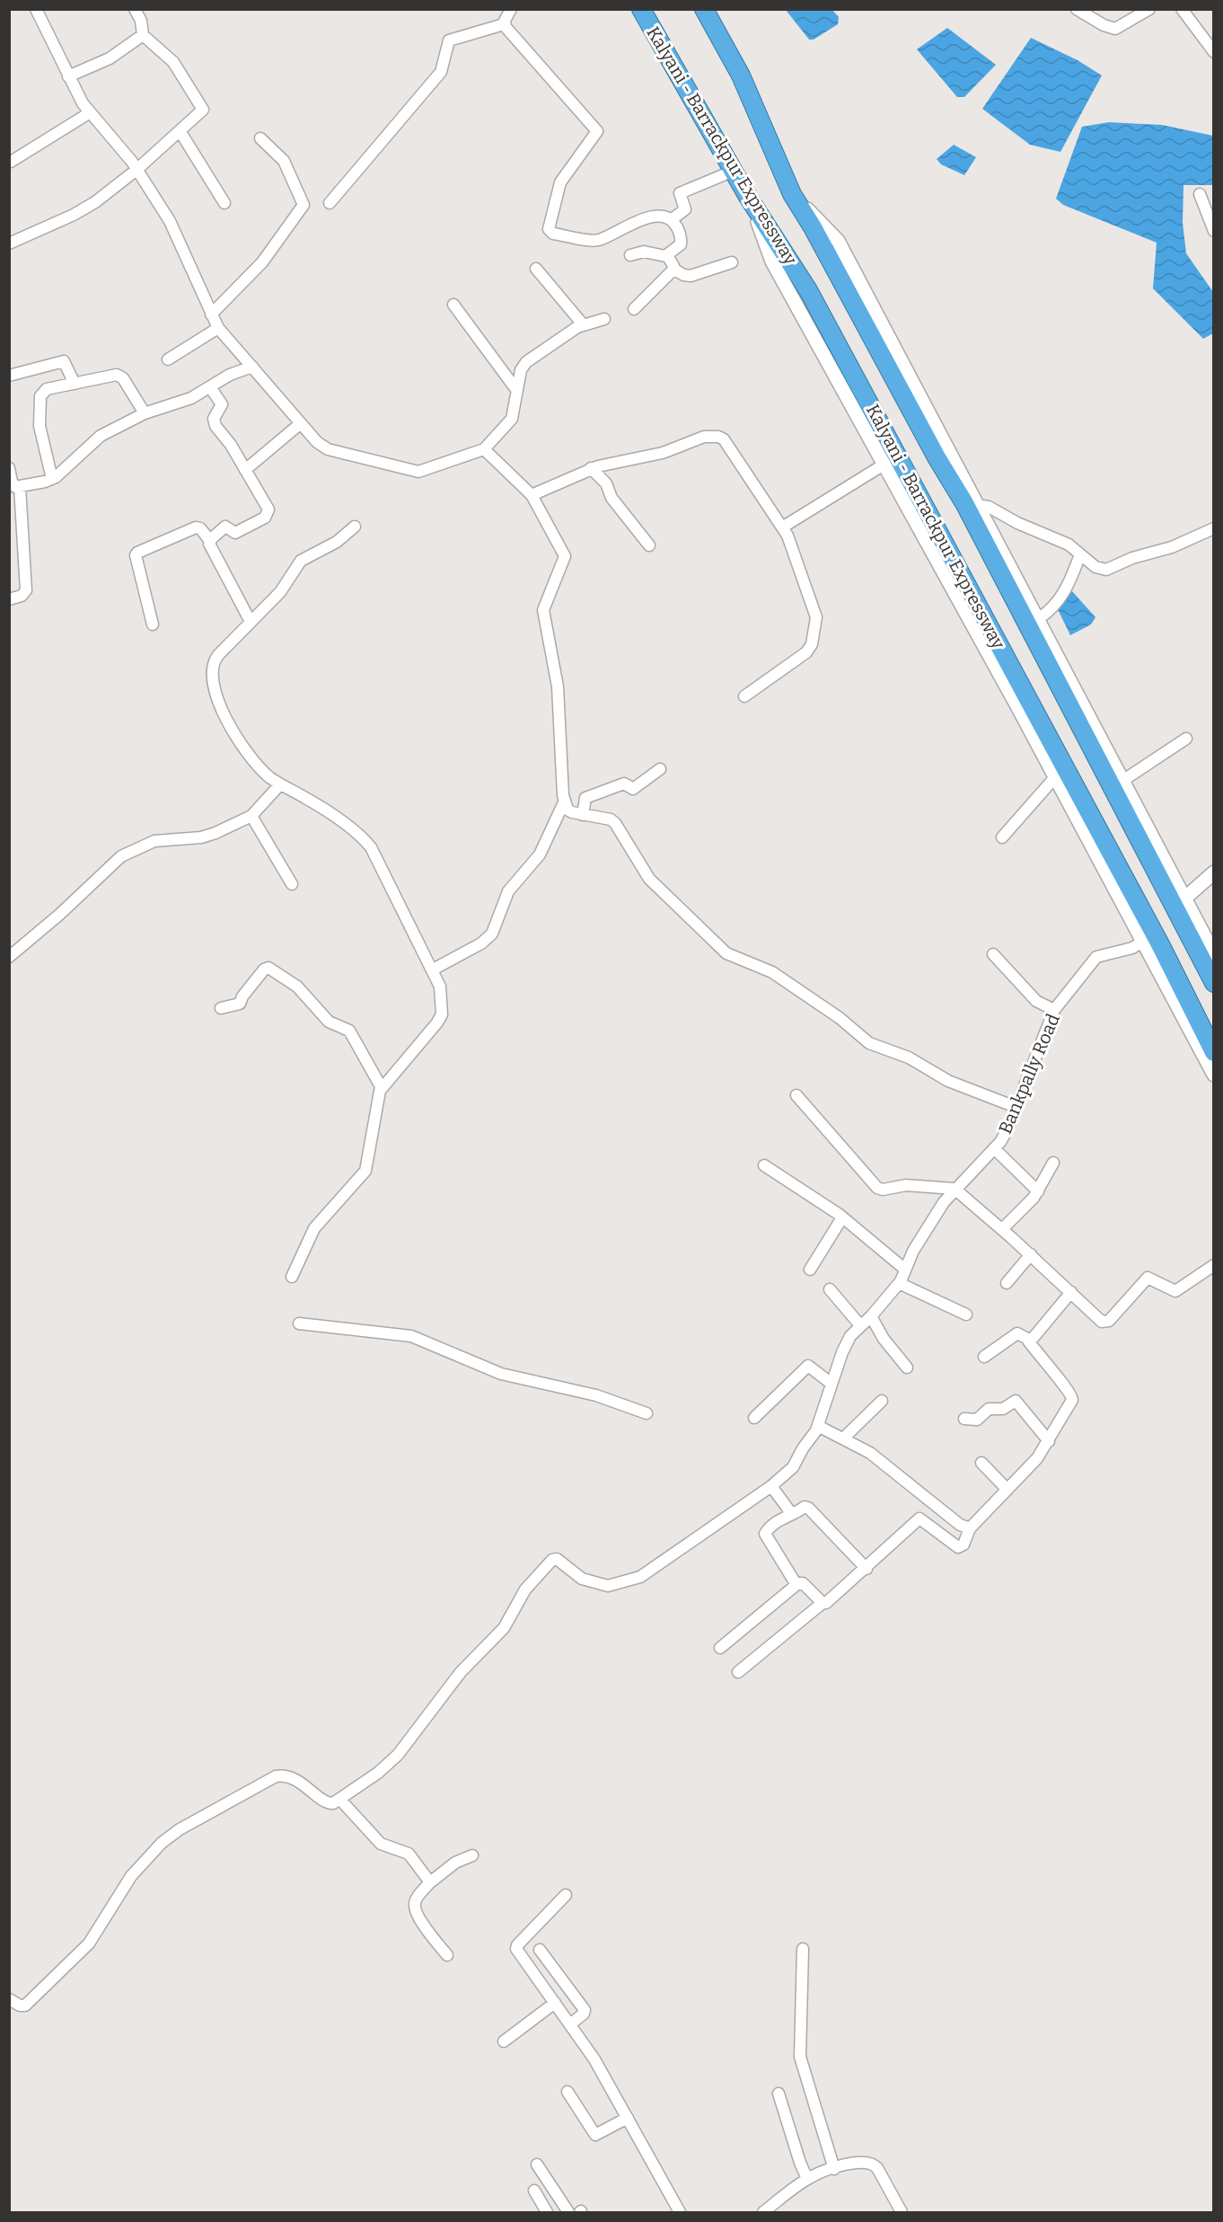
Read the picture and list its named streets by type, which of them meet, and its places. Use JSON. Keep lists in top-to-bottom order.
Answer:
{
  "streets": {
    "highway": ["Kalyani - Barrackpur Expressway"],
    "street": ["Bankpally Road"]
  }
}
